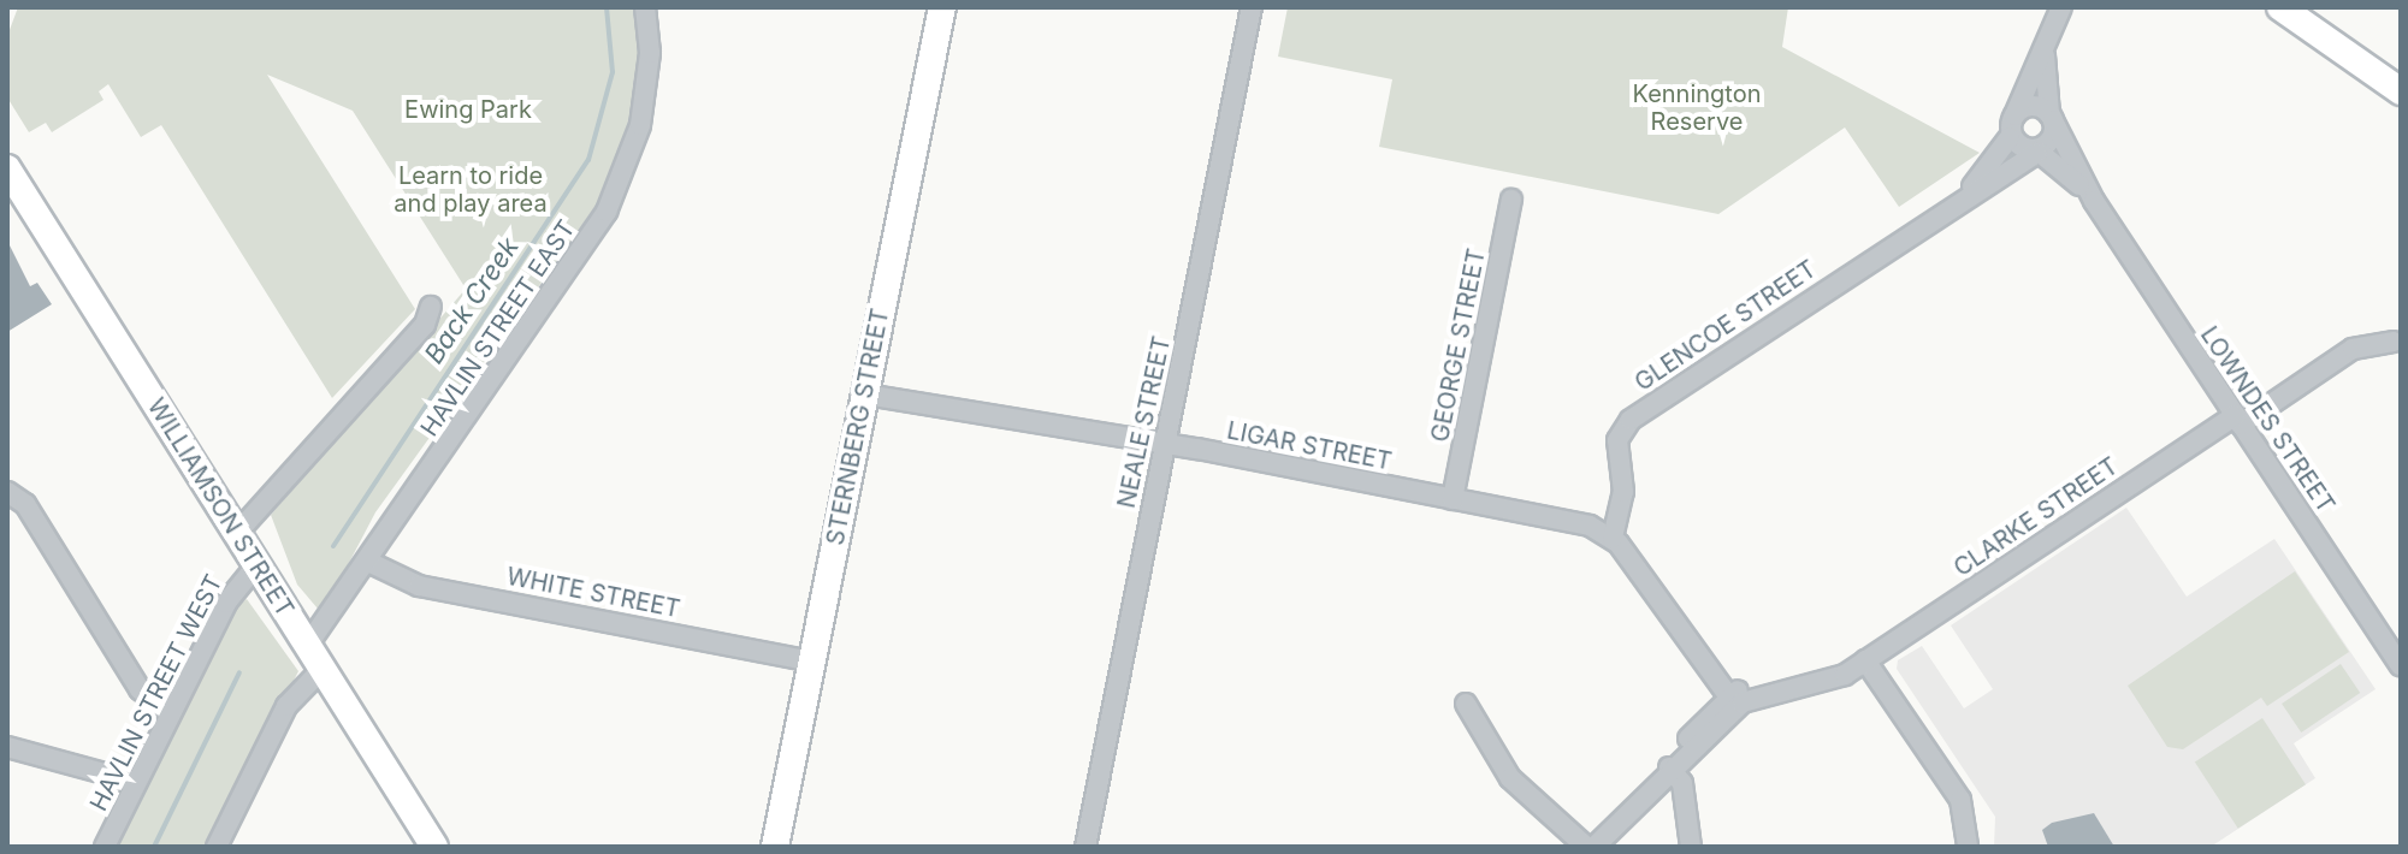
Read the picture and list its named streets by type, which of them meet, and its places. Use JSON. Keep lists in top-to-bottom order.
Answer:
{
  "streets": {
    "street": [
      "GLENCOE STREET",
      "HAVLIN STREET EAST",
      "GEORGE STREET",
      "LOWNDES STREET",
      "NEALE STREET",
      "STERNBERG STREET",
      "LIGAR STREET",
      "WILLIAMSON STREET",
      "CLARKE STREET",
      "WHITE STREET",
      "HAVLIN STREET WEST"
    ]
  },
  "crossings": [
    ["GLENCOE STREET", "LOWNDES STREET"],
    ["GLENCOE STREET", "LIGAR STREET"],
    ["HAVLIN STREET EAST", "WILLIAMSON STREET"],
    ["HAVLIN STREET EAST", "WHITE STREET"],
    ["GEORGE STREET", "LIGAR STREET"],
    ["LOWNDES STREET", "CLARKE STREET"],
    ["NEALE STREET", "LIGAR STREET"],
    ["STERNBERG STREET", "LIGAR STREET"],
    ["STERNBERG STREET", "WHITE STREET"],
    ["WILLIAMSON STREET", "HAVLIN STREET WEST"]
  ],
  "water": ["Back Creek"],
  "parks": ["Kennington Reserve", "Ewing Park", "Learn to ride and play area"]
}
